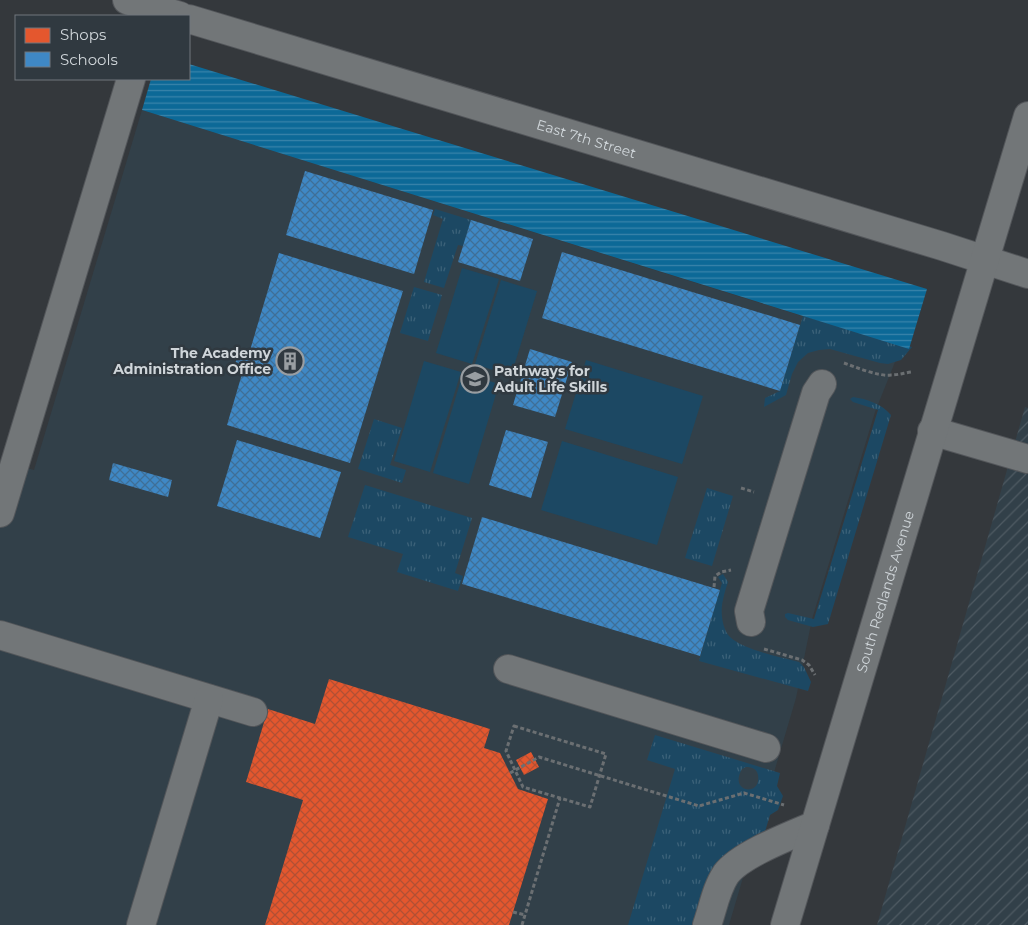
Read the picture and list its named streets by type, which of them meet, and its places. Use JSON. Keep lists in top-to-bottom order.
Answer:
{
  "streets": {
    "street": ["East 7th Street", "South Redlands Avenue"]
  },
  "crossings": [
    ["East 7th Street", "South Redlands Avenue"]
  ],
  "places": {
    "building": ["The Academy Administration Office"],
    "school or university": ["Pathways for Adult Life Skills"]
  },
  "legend": ["Shops", "Schools"]
}
